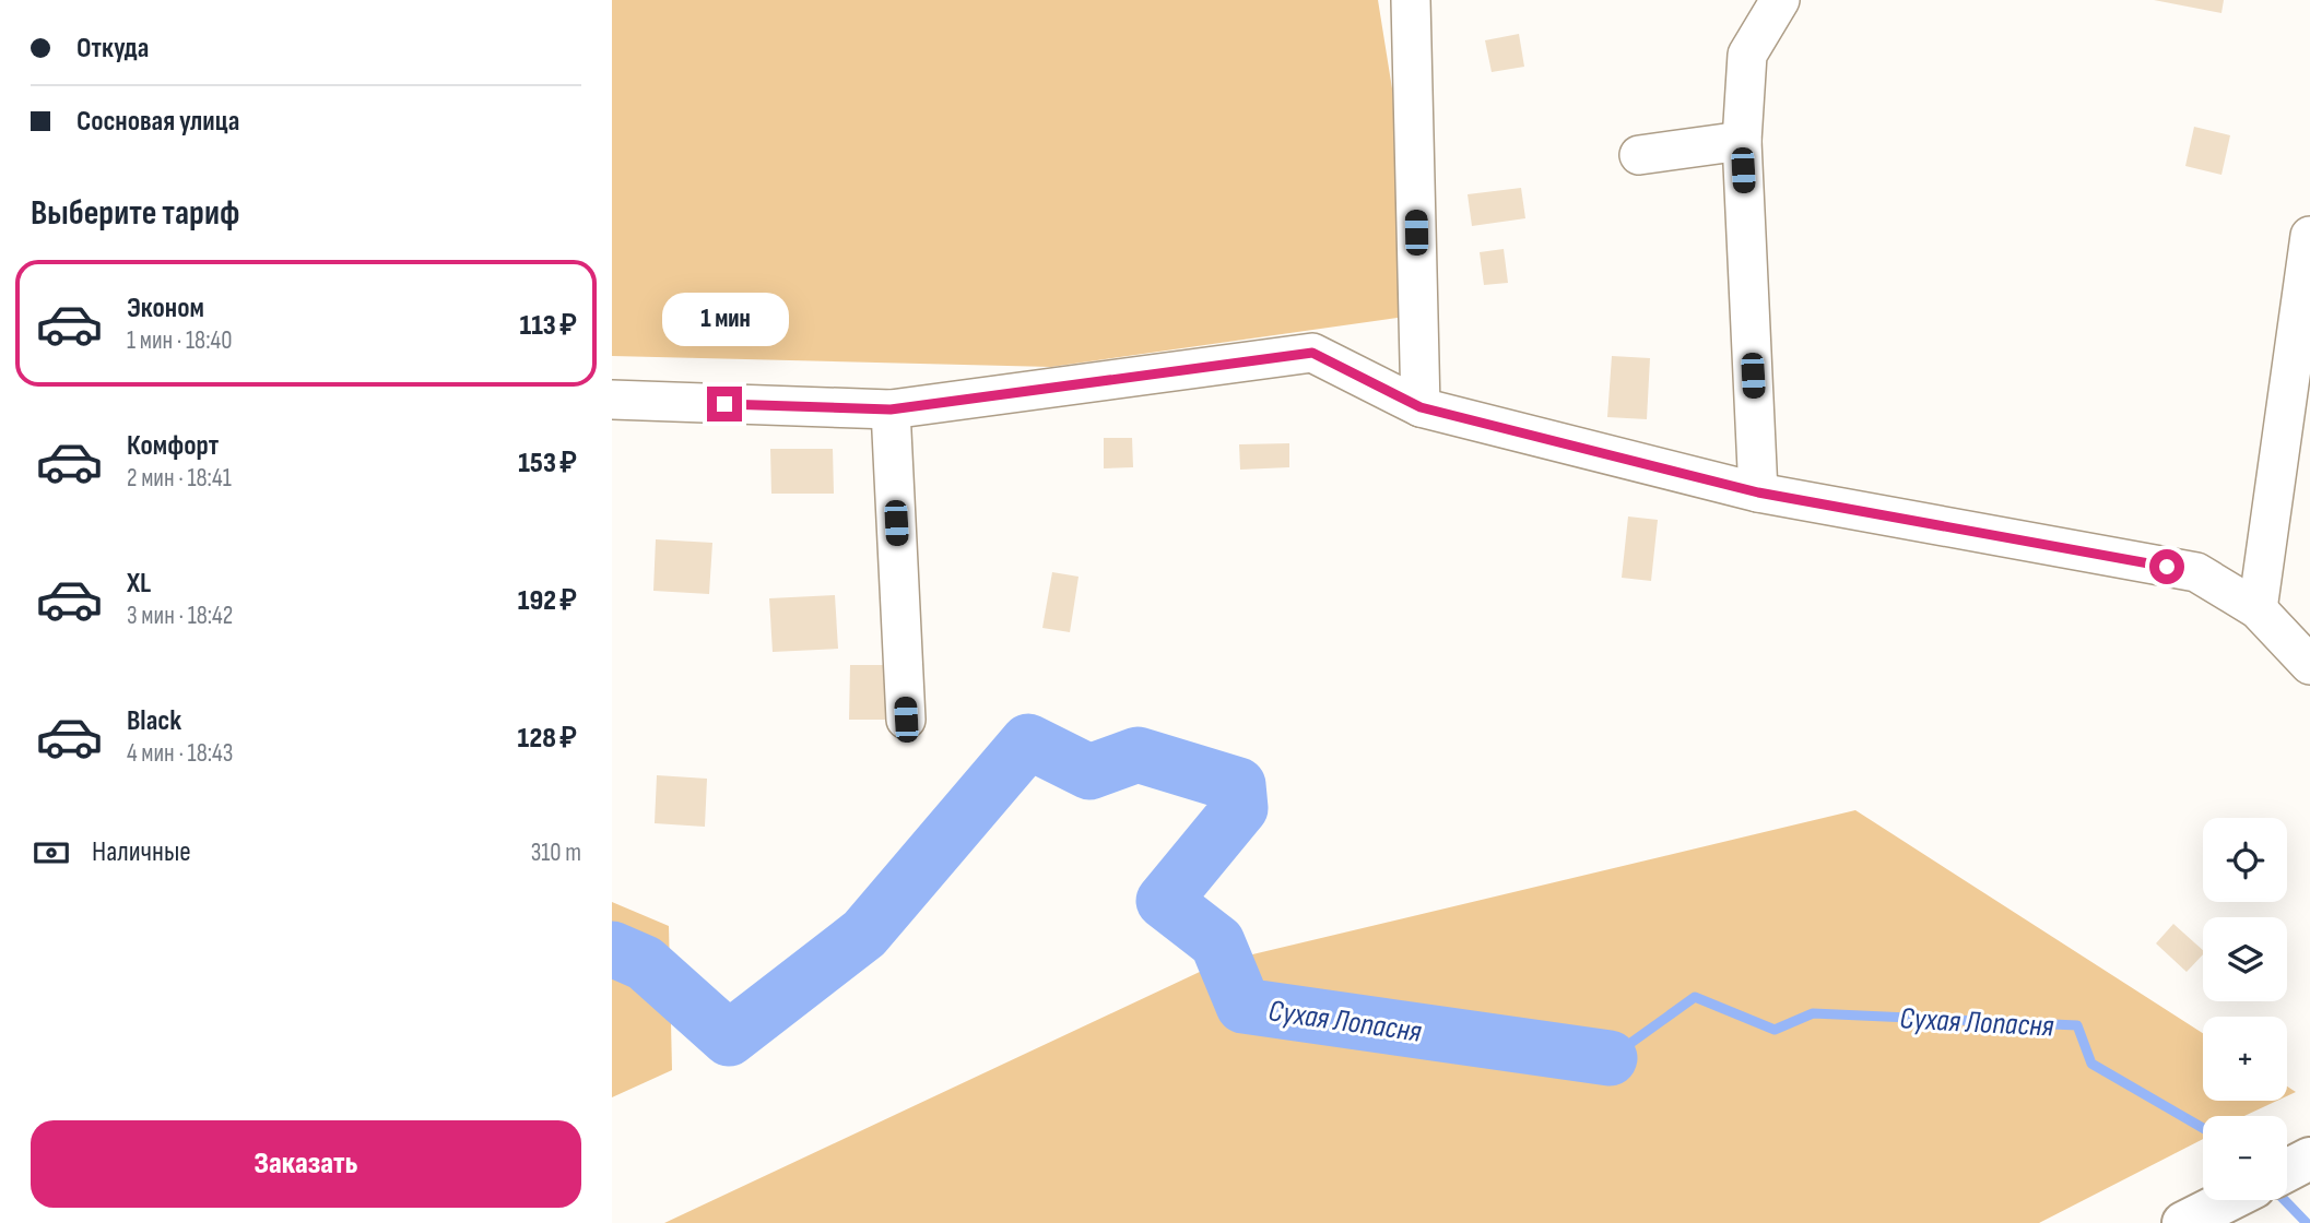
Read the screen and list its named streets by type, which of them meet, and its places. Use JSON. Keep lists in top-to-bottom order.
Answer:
{
  "water": ["Сухая Лопасня"],
  "page": {
    "banner": ["Откуда", "Сосновая улица"],
    "heading": "Выберите тариф",
    "list": [
      {
        "name": "Эконом",
        "note": "1 мин · 18:40",
        "value": "113 ₽"
      },
      {
        "name": "Комфорт",
        "note": "2 мин · 18:41",
        "value": "153 ₽"
      },
      {
        "name": "XL",
        "note": "3 мин · 18:42",
        "value": "192 ₽"
      },
      {
        "name": "Black",
        "note": "4 мин · 18:43",
        "value": "128 ₽"
      }
    ],
    "bubble": "1 мин",
    "pay": ["Наличные", "310 m"],
    "map_buttons": ["+", "−"],
    "buttons": "Заказать"
  }
}
